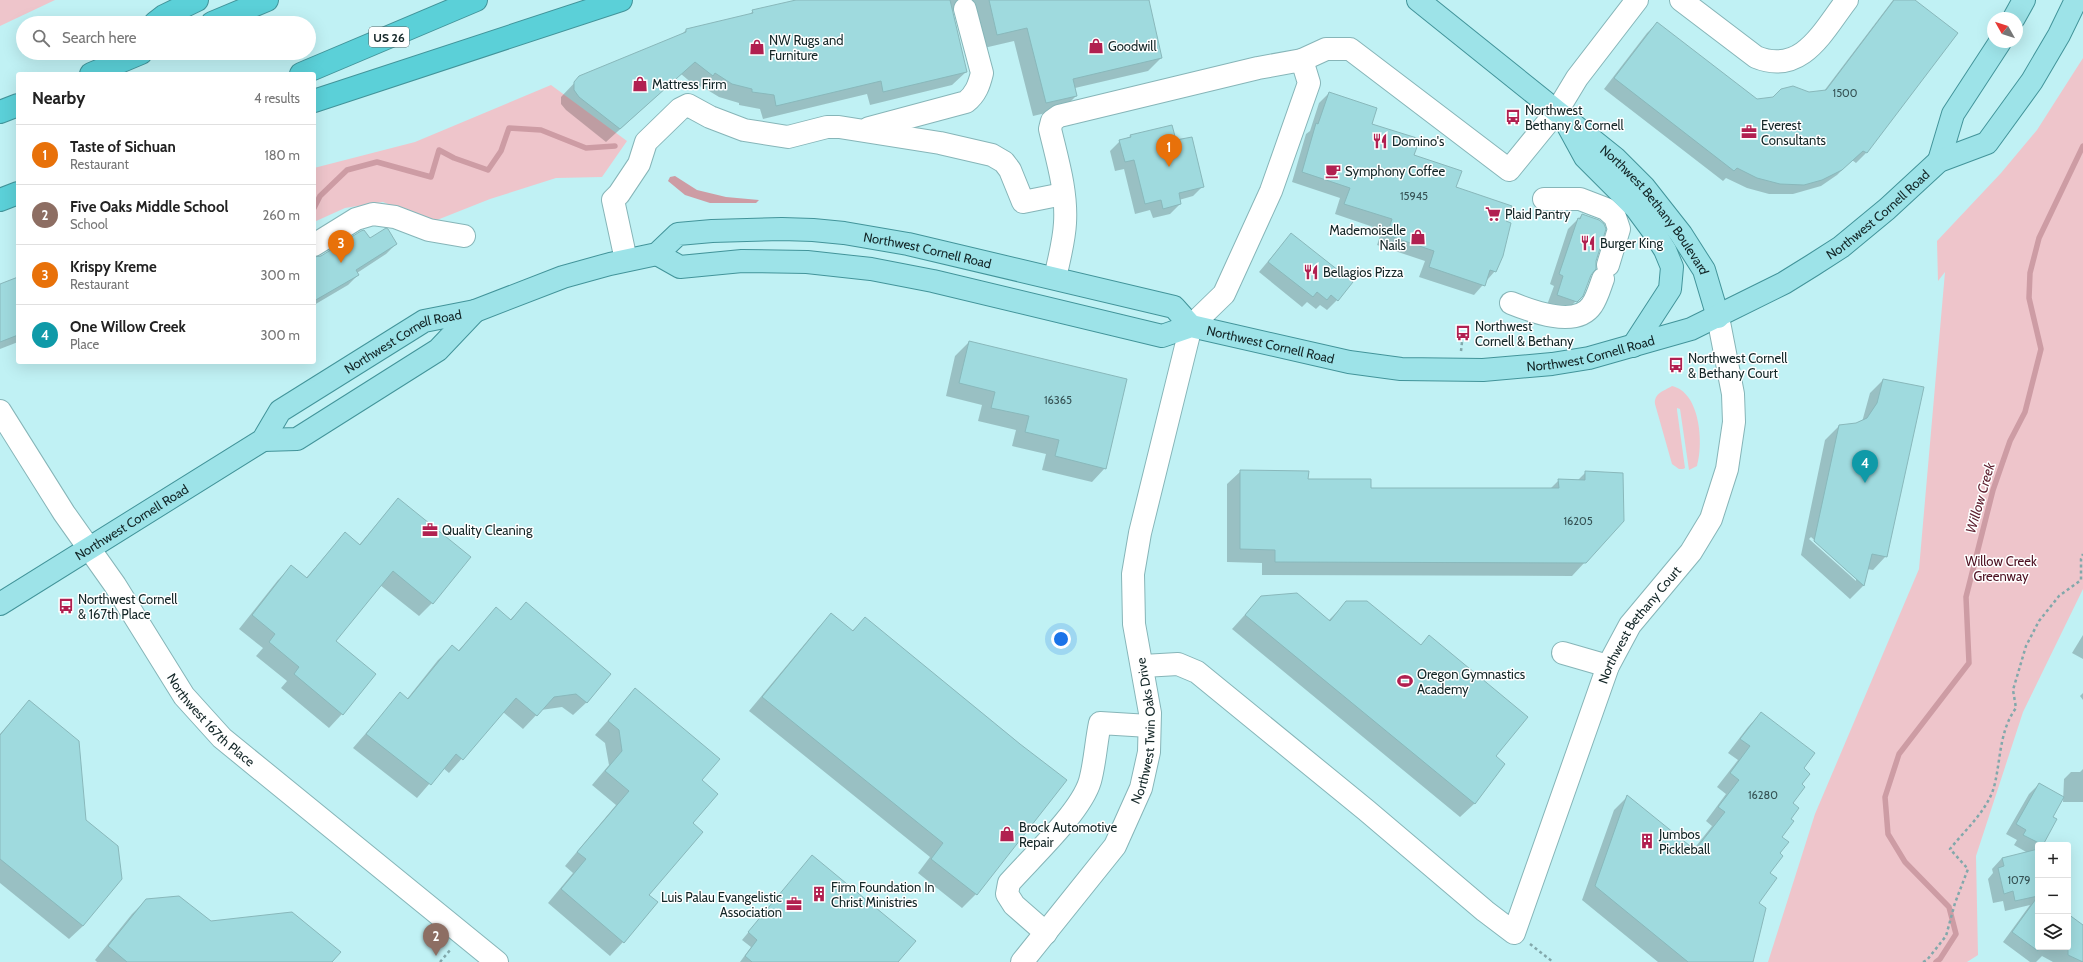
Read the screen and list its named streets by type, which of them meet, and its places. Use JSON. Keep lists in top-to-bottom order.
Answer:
{
  "streets": {
    "highway": ["US 26"],
    "main road": ["Northwest Bethany Boulevard", "Northwest Cornell Road"],
    "street": ["Northwest Bethany Court", "Northwest 167th Place", "Northwest Twin Oaks Drive"]
  },
  "crossings": [
    ["Northwest Bethany Boulevard", "Northwest Cornell Road"],
    ["Northwest Bethany Boulevard", "Northwest Bethany Court"],
    ["Northwest Cornell Road", "Northwest Bethany Court"],
    ["Northwest Cornell Road", "Northwest 167th Place"],
    ["Northwest Cornell Road", "Northwest Twin Oaks Drive"]
  ],
  "water": ["Willow Creek"],
  "parks": ["Willow Creek Greenway"],
  "places": {
    "shop": [
      "Goodwill",
      "NW Rugs and Furniture",
      "Mattress Firm",
      "Mademoiselle Nails",
      "Brock Automotive Repair"
    ],
    "bus stop": [
      "Northwest Bethany & Cornell",
      "Northwest Cornell & Bethany",
      "Northwest Cornell & Bethany Court",
      "Northwest Cornell & 167th Place"
    ],
    "office": ["Everest Consultants", "Quality Cleaning", "Luis Palau Evangelistic Association"],
    "restaurant": ["Domino's", "Burger King", "Bellagios Pizza"],
    "cafe": ["Symphony Coffee"],
    "supermarket": ["Plaid Pantry"],
    "sports": ["Oregon Gymnastics Academy"],
    "building": ["Jumbos Pickleball", "Firm Foundation In Christ Ministries"]
  },
  "house_numbers": [
    "1500",
    "15945",
    "16365",
    "16205",
    "16280",
    "1079"
  ],
  "north": "top left",
  "page": {
    "search": "Search here",
    "heading": ["Nearby", "4 results"],
    "list": [
      {
        "mark": "1",
        "name": "Taste of Sichuan",
        "note": "Restaurant",
        "value": "180 m"
      },
      {
        "mark": "2",
        "name": "Five Oaks Middle School",
        "note": "School",
        "value": "260 m"
      },
      {
        "mark": "3",
        "name": "Krispy Kreme",
        "note": "Restaurant",
        "value": "300 m"
      },
      {
        "mark": "4",
        "name": "One Willow Creek",
        "note": "Place",
        "value": "300 m"
      }
    ],
    "pins": [
      "1",
      "3",
      "4",
      "2"
    ],
    "map_buttons": ["+", "−"]
  }
}
